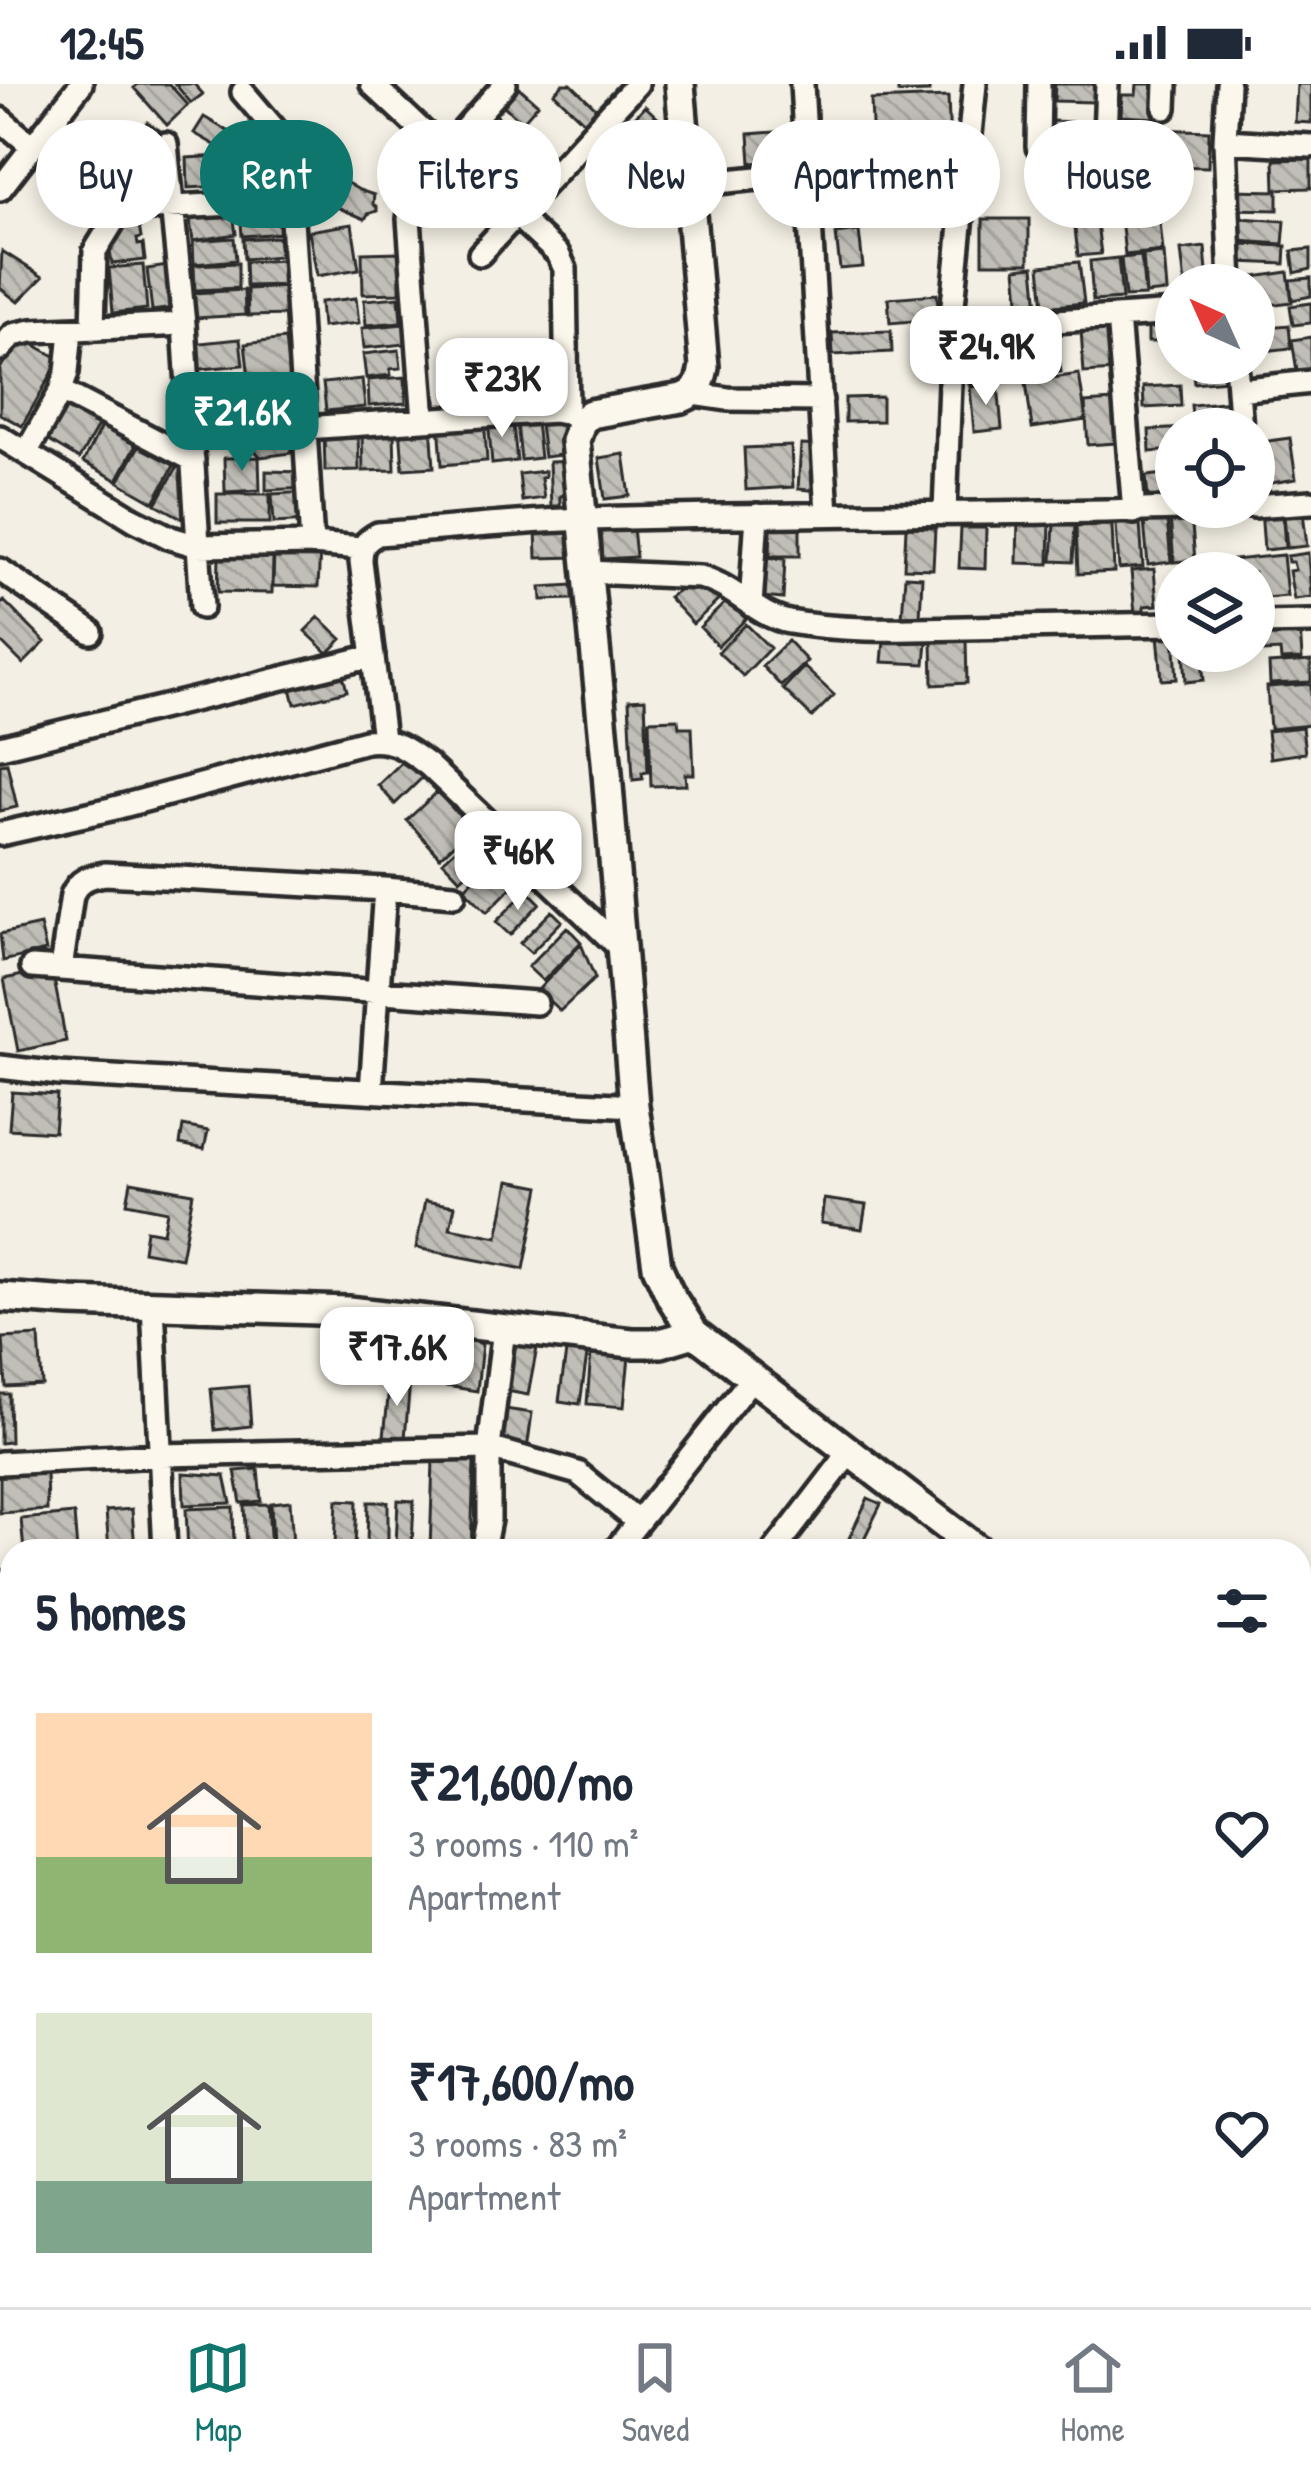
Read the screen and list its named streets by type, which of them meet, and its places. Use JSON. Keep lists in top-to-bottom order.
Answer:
{
  "north": "top left",
  "page": {
    "status": "12:45",
    "chip": [
      "Buy",
      "Rent",
      "Filters",
      "New",
      "Apartment",
      "House"
    ],
    "price": [
      "₹24.9K",
      "₹23K",
      "₹21.6K",
      "₹46K",
      "₹17.6K"
    ],
    "heading": "5 homes",
    "list": [
      {
        "name": "₹21,600/mo",
        "note": "3 rooms · 110 m² · Apartment"
      },
      {
        "name": "₹17,600/mo",
        "note": "3 rooms · 83 m² · Apartment"
      }
    ],
    "tabs": ["Map", "Saved", "Home"]
  }
}
